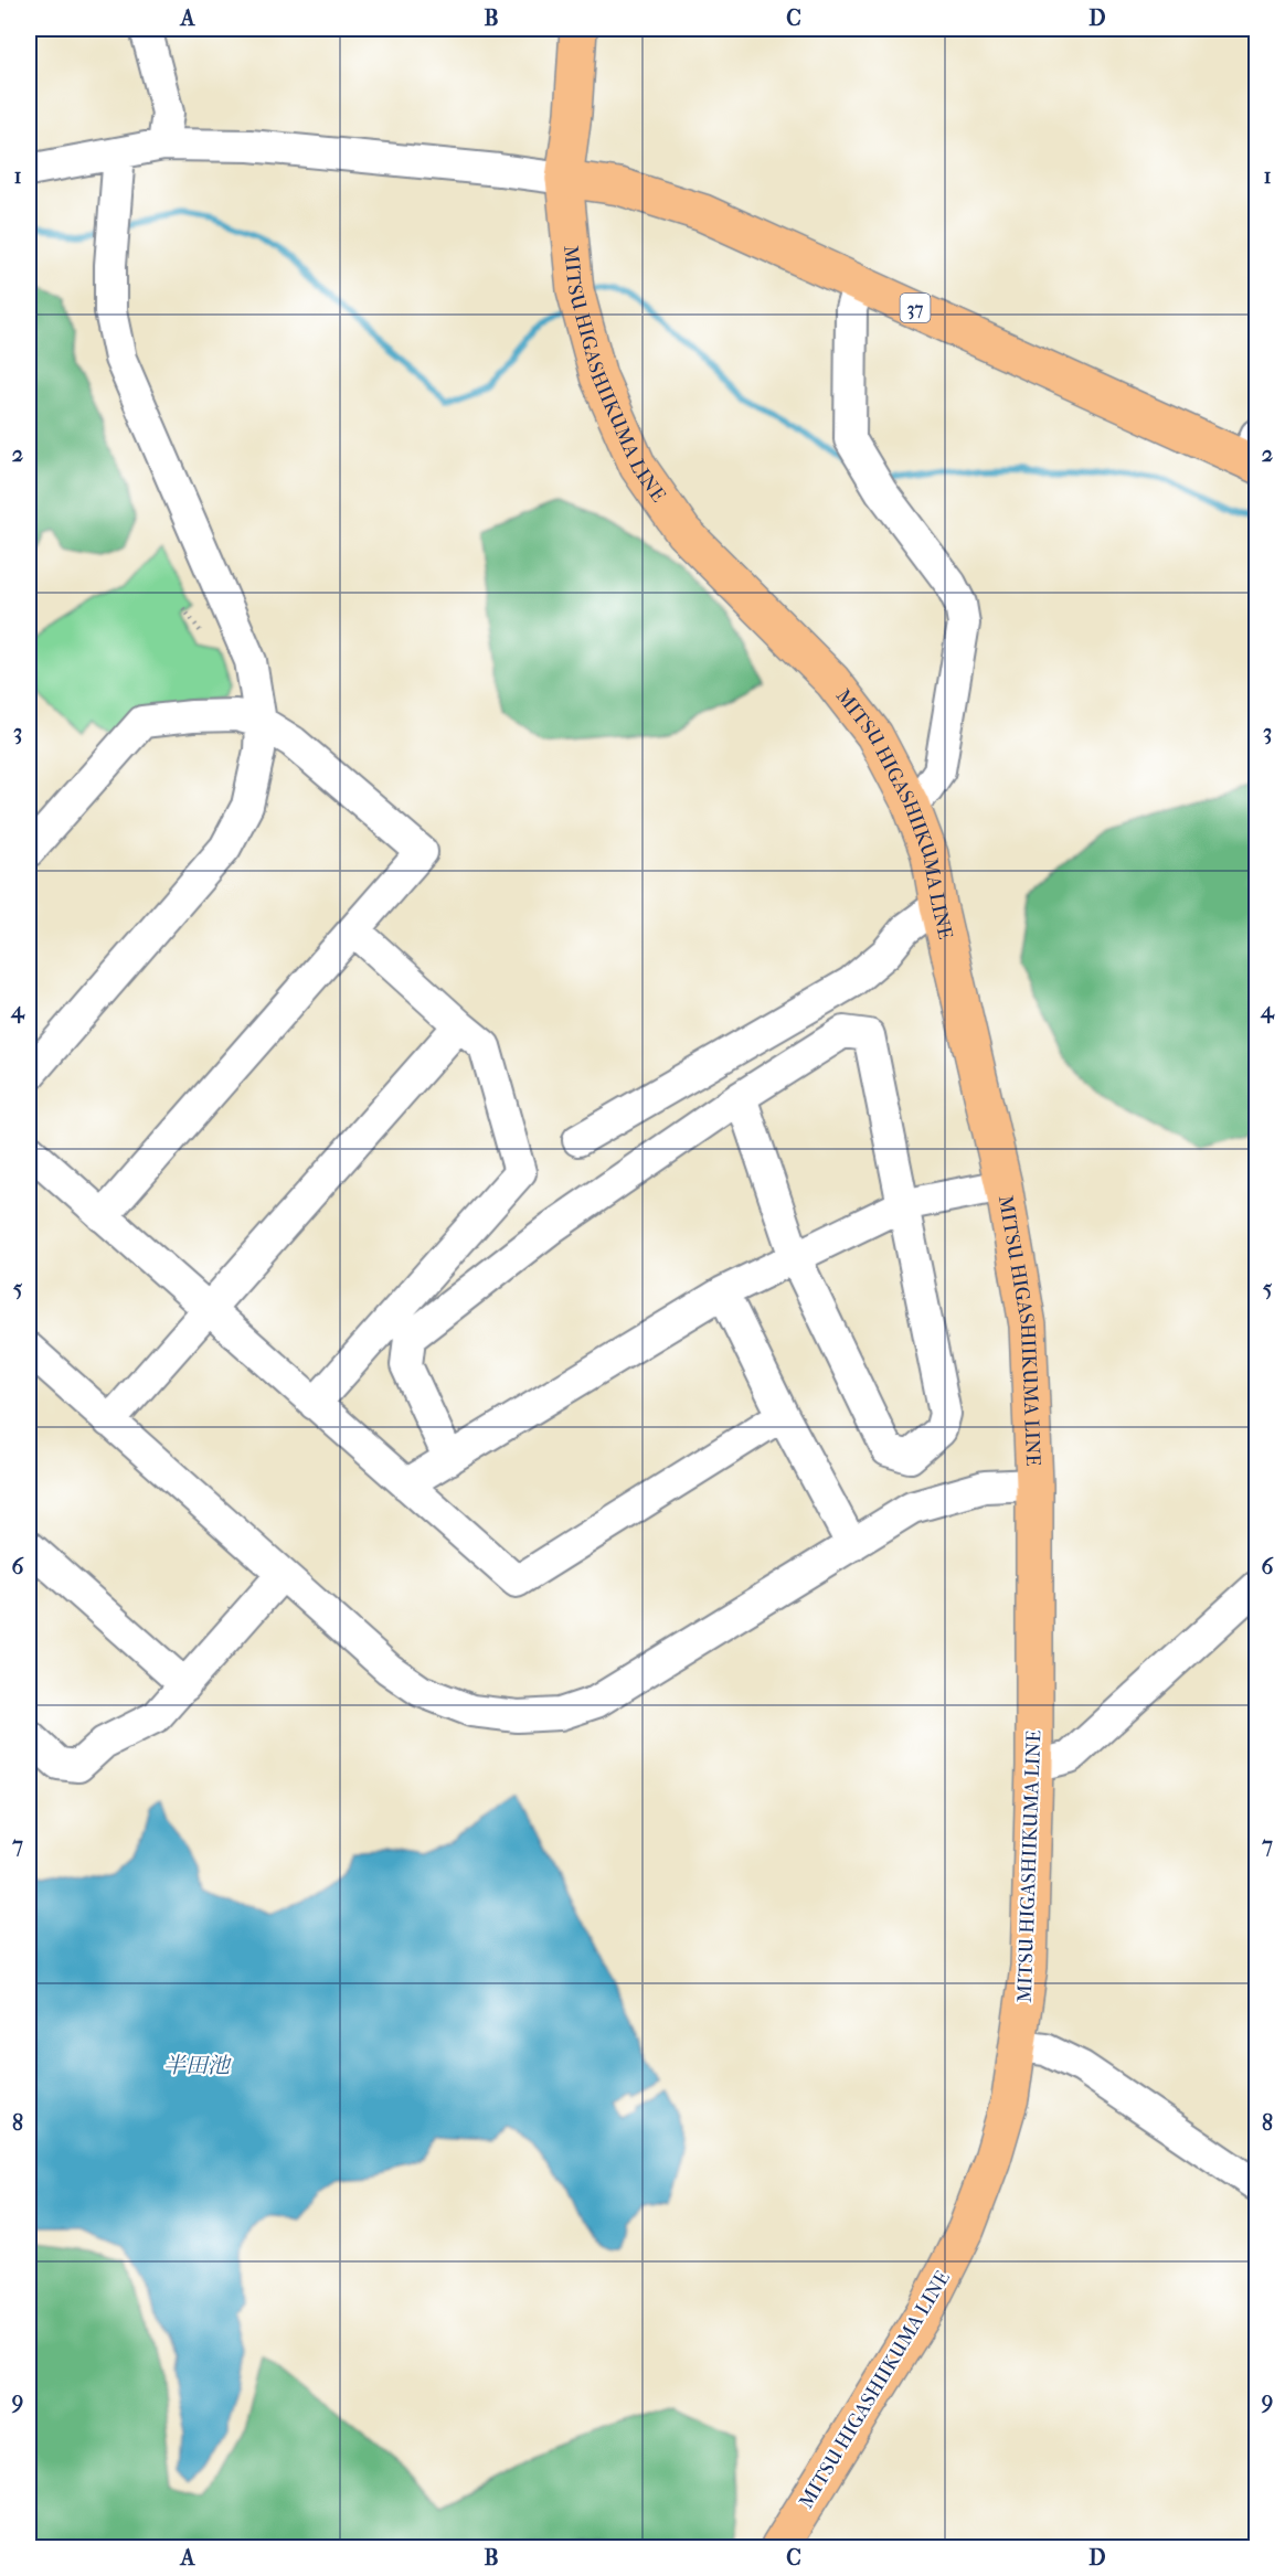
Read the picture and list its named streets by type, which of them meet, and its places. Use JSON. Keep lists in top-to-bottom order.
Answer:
{
  "streets": {
    "main road": ["37", "MITSU HIGASHIIKUMA LINE"]
  },
  "crossings": [
    ["37", "MITSU HIGASHIIKUMA LINE"]
  ],
  "water": ["半田池"],
  "grid": {
    "columns": [
      "A",
      "B",
      "C",
      "D"
    ],
    "rows": [
      "1",
      "2",
      "3",
      "4",
      "5",
      "6",
      "7",
      "8",
      "9"
    ]
  }
}
